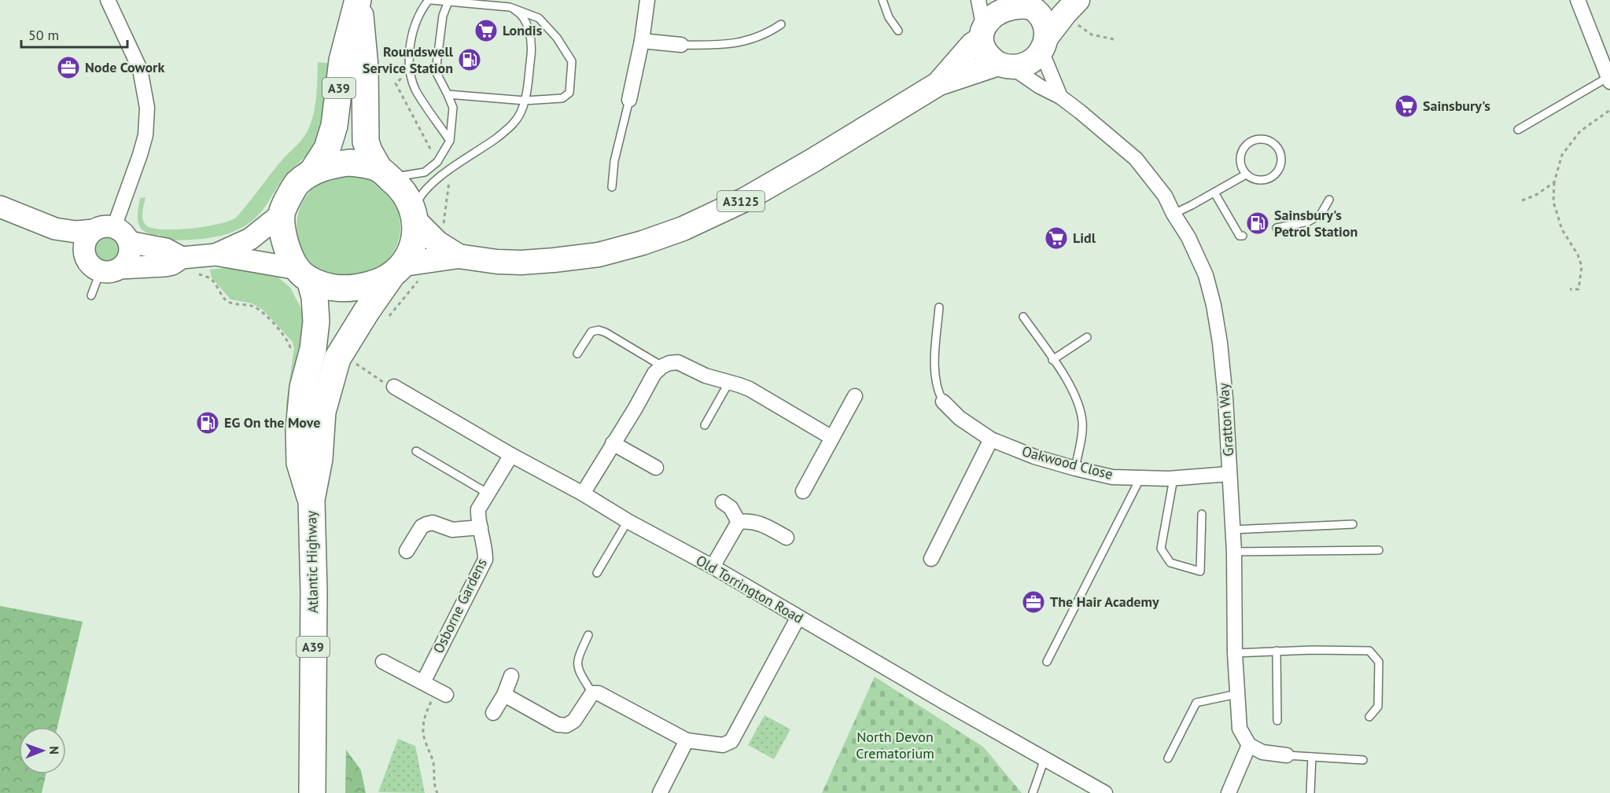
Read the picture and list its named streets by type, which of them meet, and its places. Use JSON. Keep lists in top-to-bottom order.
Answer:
{
  "streets": {
    "highway": ["A39", "Atlantic Highway"],
    "main road": ["A3125"],
    "street": [
      "Gratton Way",
      "Oakwood Close",
      "Old Torrington Road",
      "Osborne Gardens"
    ]
  },
  "crossings": [
    ["A39", "A3125"],
    ["A39", "Atlantic Highway"],
    ["A3125", "Gratton Way"],
    ["A3125", "Atlantic Highway"],
    ["Gratton Way", "Oakwood Close"],
    ["Old Torrington Road", "Osborne Gardens"]
  ],
  "parks": ["North Devon Crematorium"],
  "places": {
    "supermarket": ["Londis", "Sainsbury's", "Lidl"],
    "fuel station": ["Roundswell Service Station", "Sainsbury's Petrol Station", "EG On the Move"],
    "office": ["Node Cowork", "The Hair Academy"]
  },
  "scale_bar": "50 m",
  "north": "right"
}
